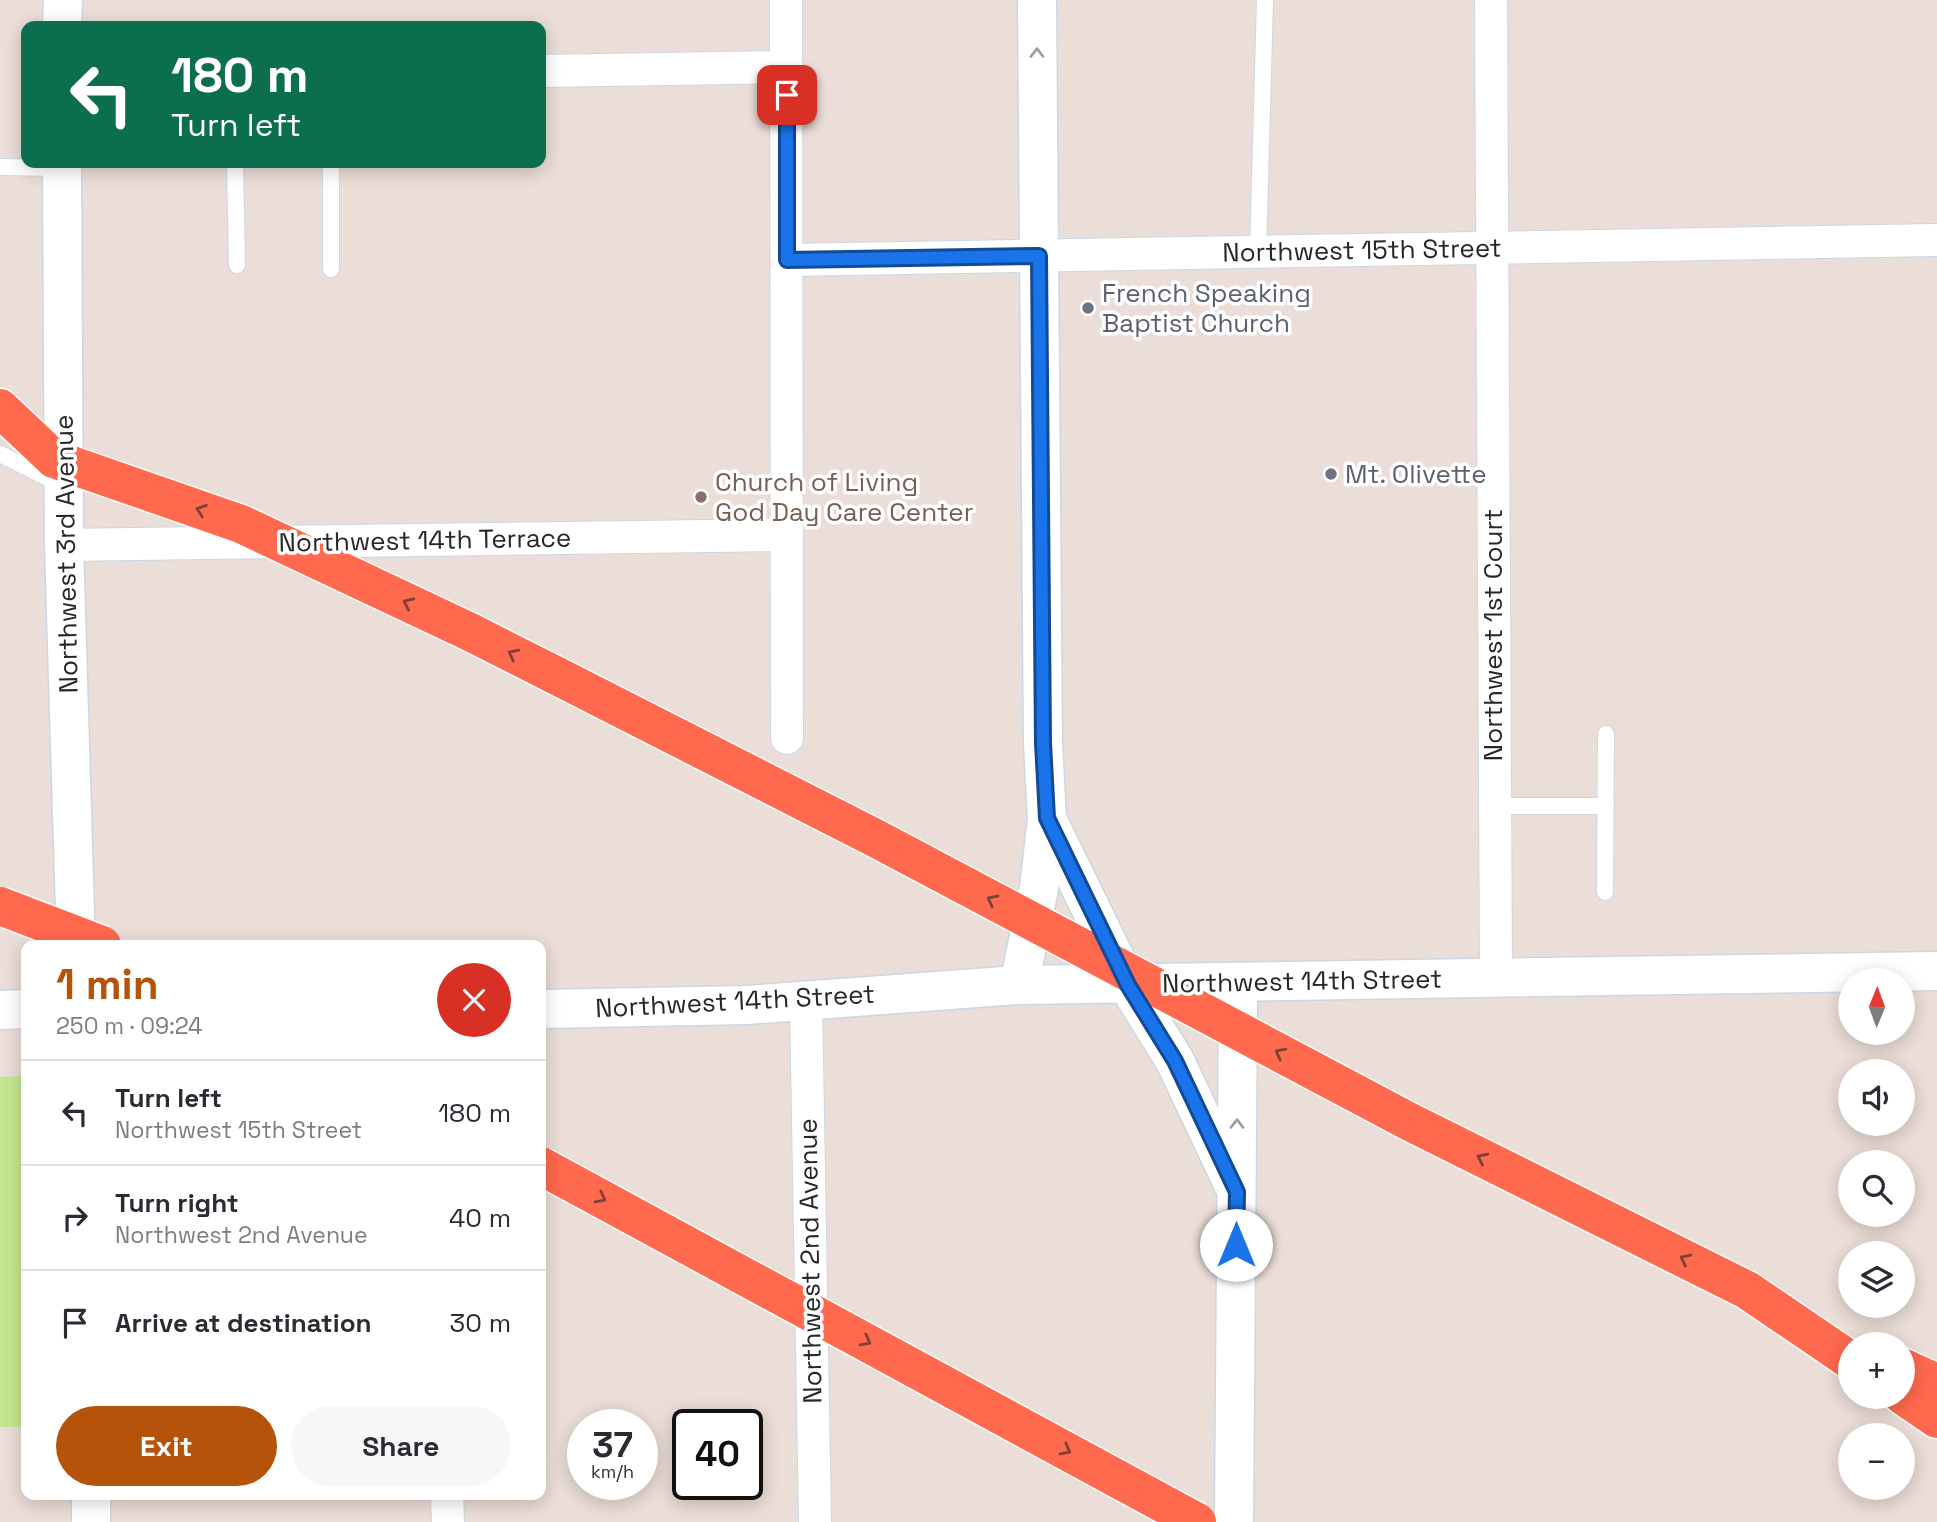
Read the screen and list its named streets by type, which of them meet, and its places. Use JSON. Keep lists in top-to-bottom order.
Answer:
{
  "streets": {
    "street": [
      "Northwest 15th Street",
      "Northwest 14th Terrace",
      "Northwest 3rd Avenue",
      "Northwest 1st Court",
      "Northwest 14th Street",
      "Northwest 2nd Avenue"
    ]
  },
  "crossings": [
    ["Northwest 15th Street", "Northwest 1st Court"],
    ["Northwest 14th Terrace", "Northwest 3rd Avenue"],
    ["Northwest 1st Court", "Northwest 14th Street"],
    ["Northwest 14th Street", "Northwest 2nd Avenue"]
  ],
  "places": ["French Speaking Baptist Church", "Mt. Olivette", "Church of Living God Day Care Center"],
  "north": "top",
  "page": {
    "turn": ["180 m", "Turn left"],
    "heading": ["1 min", "250 m · 09:24"],
    "map_buttons": ["+", "−"],
    "list": [
      {
        "name": "Turn left",
        "note": "Northwest 15th Street",
        "value": "180 m"
      },
      {
        "name": "Turn right",
        "note": "Northwest 2nd Avenue",
        "value": "40 m"
      },
      {
        "name": "Arrive at destination",
        "value": "30 m"
      }
    ],
    "buttons": ["Exit", "Share"],
    "speed": "37 km/h",
    "limit": "40"
  }
}
